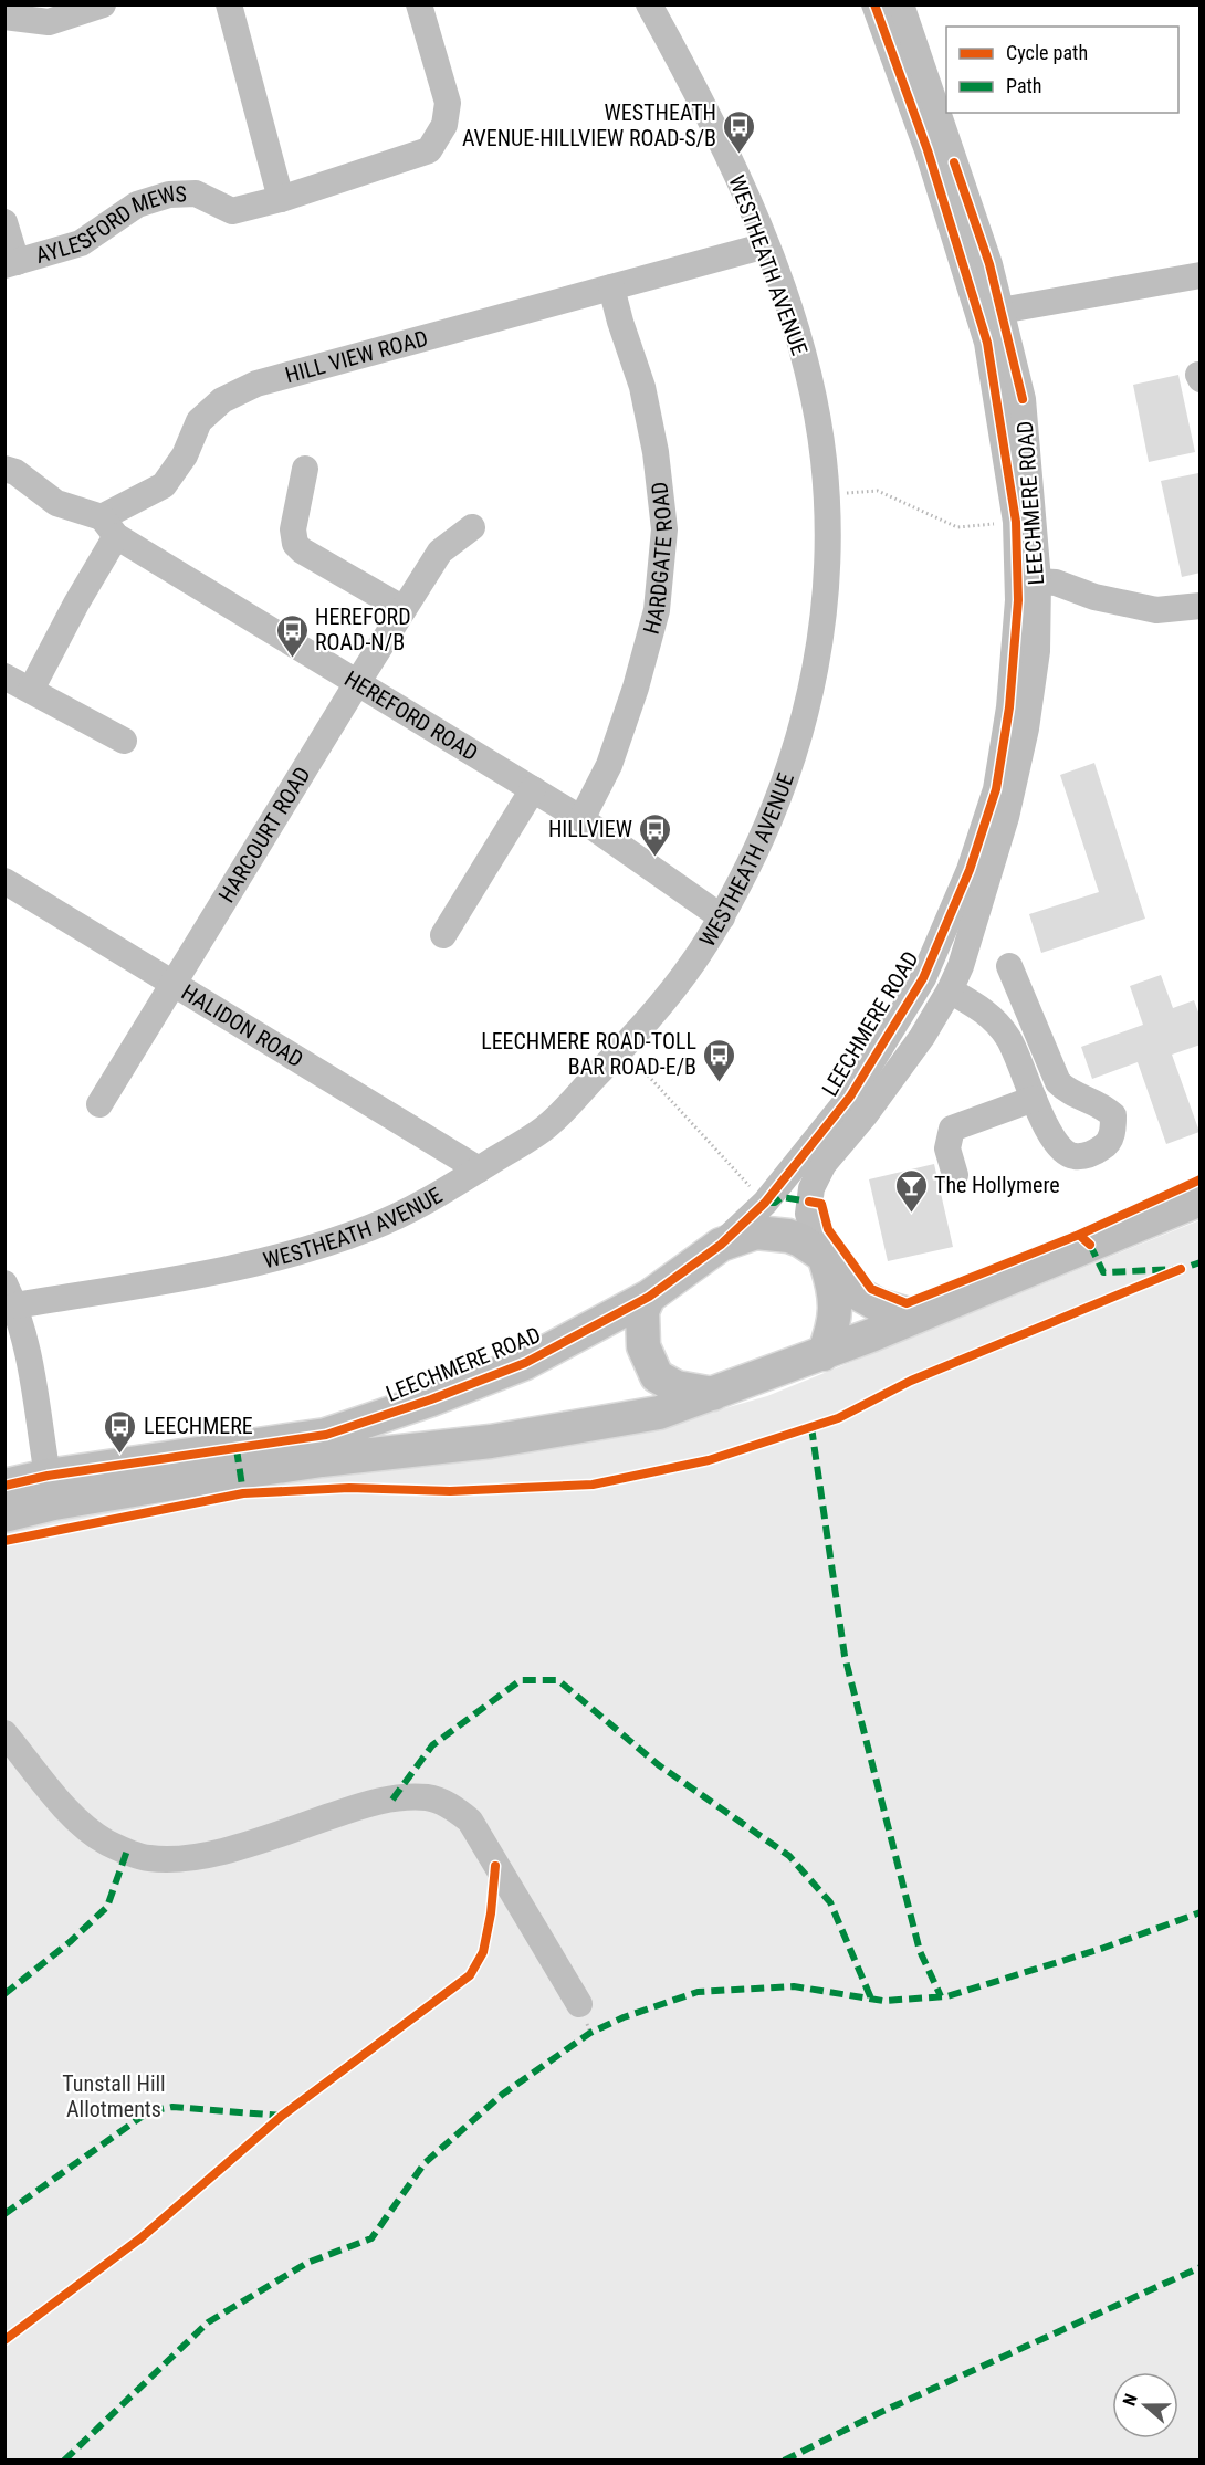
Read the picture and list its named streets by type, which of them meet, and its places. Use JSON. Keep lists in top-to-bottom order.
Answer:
{
  "streets": {
    "main road": ["LEECHMERE ROAD"],
    "street": [
      "AYLESFORD MEWS",
      "WESTHEATH AVENUE",
      "HILL VIEW ROAD",
      "HARDGATE ROAD",
      "HEREFORD ROAD",
      "HARCOURT ROAD",
      "HALIDON ROAD"
    ]
  },
  "crossings": [
    ["WESTHEATH AVENUE", "HILL VIEW ROAD"],
    ["WESTHEATH AVENUE", "HEREFORD ROAD"],
    ["WESTHEATH AVENUE", "HALIDON ROAD"],
    ["HILL VIEW ROAD", "HARDGATE ROAD"],
    ["HILL VIEW ROAD", "HEREFORD ROAD"],
    ["HARDGATE ROAD", "HEREFORD ROAD"],
    ["HEREFORD ROAD", "HARCOURT ROAD"],
    ["HARCOURT ROAD", "HALIDON ROAD"]
  ],
  "parks": ["Tunstall Hill Allotments"],
  "places": {
    "bus stop": [
      "WESTHEATH AVENUE-HILLVIEW ROAD-S/B",
      "HEREFORD ROAD-N/B",
      "HILLVIEW",
      "LEECHMERE ROAD-TOLL BAR ROAD-E/B",
      "LEECHMERE"
    ],
    "bar": ["The Hollymere"]
  },
  "legend": ["Cycle path", "Path"],
  "north": "left"
}
